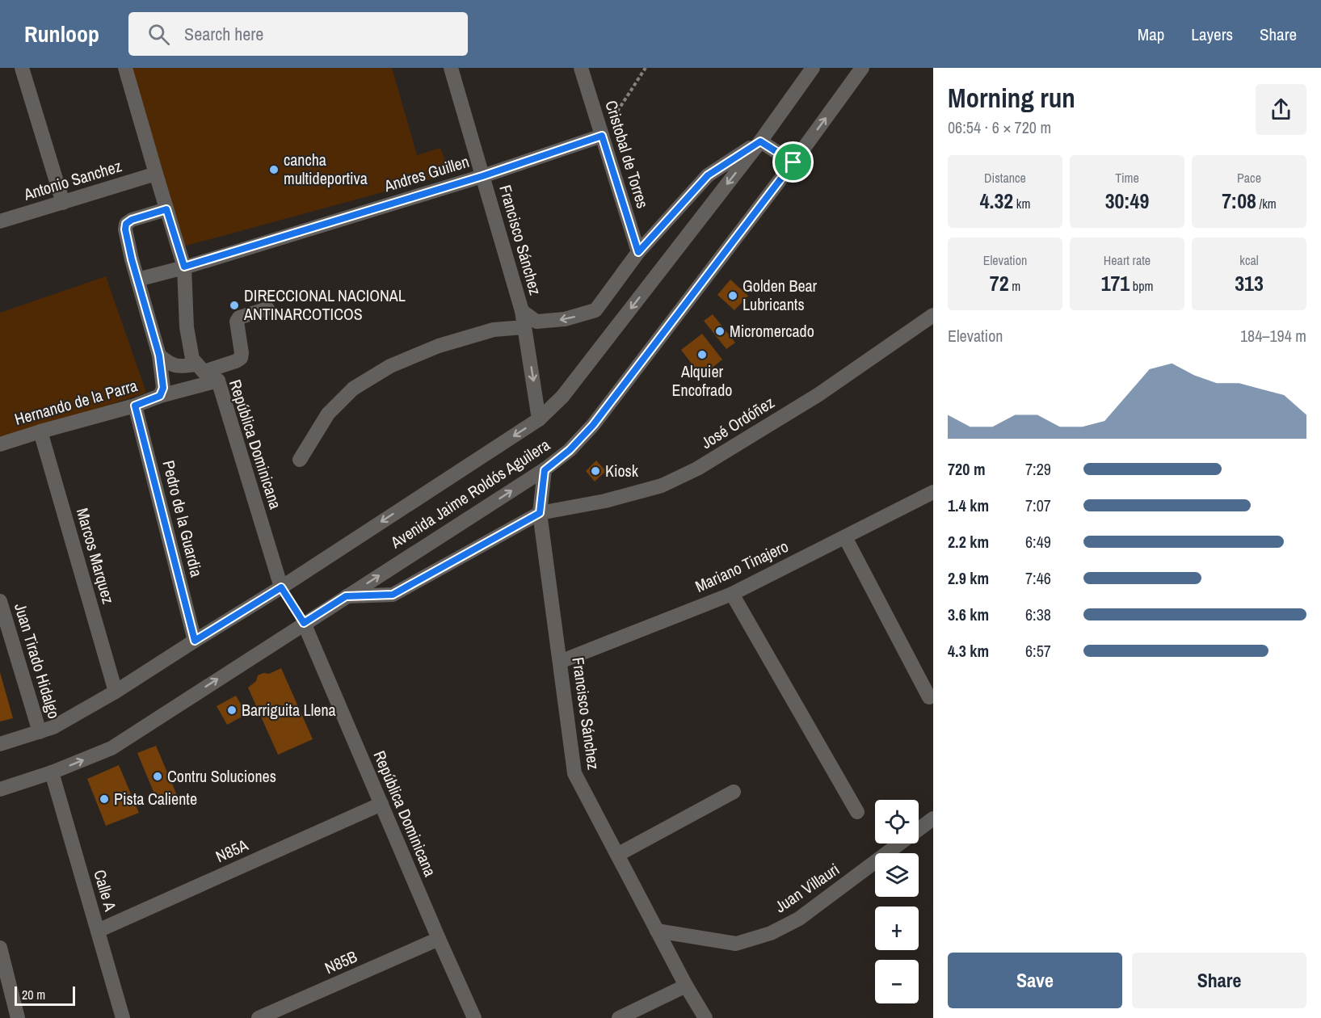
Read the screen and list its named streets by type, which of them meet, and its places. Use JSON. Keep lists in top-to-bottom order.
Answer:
{
  "streets": {
    "street": [
      "Cristobal de Torres",
      "Andres Guillen",
      "Antonio Sanchez",
      "Francisco Sánchez",
      "Hernando de la Parra",
      "José Ordóñez",
      "República Dominicana",
      "Avenida Jaime Roldós Aguilera",
      "Pedro de la Guardia",
      "Marcos Marquez",
      "Mariano Tinajero",
      "Juan Tirado Hidalgo",
      "N85A",
      "Juan Villauri",
      "Calle A",
      "N85B"
    ]
  },
  "crossings": [
    ["Cristobal de Torres", "Andres Guillen"],
    ["Cristobal de Torres", "Francisco Sánchez"],
    ["Andres Guillen", "Francisco Sánchez"],
    ["Francisco Sánchez", "José Ordóñez"],
    ["Francisco Sánchez", "Avenida Jaime Roldós Aguilera"],
    ["Francisco Sánchez", "Mariano Tinajero"],
    ["Francisco Sánchez", "Juan Villauri"],
    ["Hernando de la Parra", "República Dominicana"],
    ["Hernando de la Parra", "Pedro de la Guardia"],
    ["Hernando de la Parra", "Marcos Marquez"],
    ["José Ordóñez", "Avenida Jaime Roldós Aguilera"],
    ["República Dominicana", "Avenida Jaime Roldós Aguilera"],
    ["República Dominicana", "N85A"],
    ["República Dominicana", "N85B"],
    ["Avenida Jaime Roldós Aguilera", "Pedro de la Guardia"],
    ["Avenida Jaime Roldós Aguilera", "Marcos Marquez"],
    ["Avenida Jaime Roldós Aguilera", "Juan Tirado Hidalgo"],
    ["Avenida Jaime Roldós Aguilera", "Calle A"],
    ["N85A", "Calle A"]
  ],
  "places": [
    "cancha multideportiva",
    "Golden Bear Lubricants",
    "DIRECCIONAL NACIONAL ANTINARCOTICOS",
    "Micromercado",
    "Alquier Encofrado",
    "Kiosk",
    "Barriguita Llena",
    "Contru Soluciones",
    "Pista Caliente"
  ],
  "scale_bar": "20 m",
  "page": {
    "header": "Runloop",
    "search": "Search here",
    "nav": ["Map", "Layers", "Share"],
    "heading": ["Morning run", "06:54 · 6 × 720 m"],
    "stats": [
      ["Distance", "4.32 km"],
      ["Time", "30:49"],
      ["Pace", "7:08 /km"],
      ["Elevation", "72 m"],
      ["Heart rate", "171 bpm"],
      ["kcal", "313"]
    ],
    "chart": ["Elevation", "184–194 m"],
    "list": [
      {
        "name": "720 m",
        "note": "7:29"
      },
      {
        "name": "1.4 km",
        "note": "7:07"
      },
      {
        "name": "2.2 km",
        "note": "6:49"
      },
      {
        "name": "2.9 km",
        "note": "7:46"
      },
      {
        "name": "3.6 km",
        "note": "6:38"
      },
      {
        "name": "4.3 km",
        "note": "6:57"
      }
    ],
    "map_buttons": ["+", "−"],
    "buttons": ["Save", "Share"],
    "scale": "20 m"
  }
}
